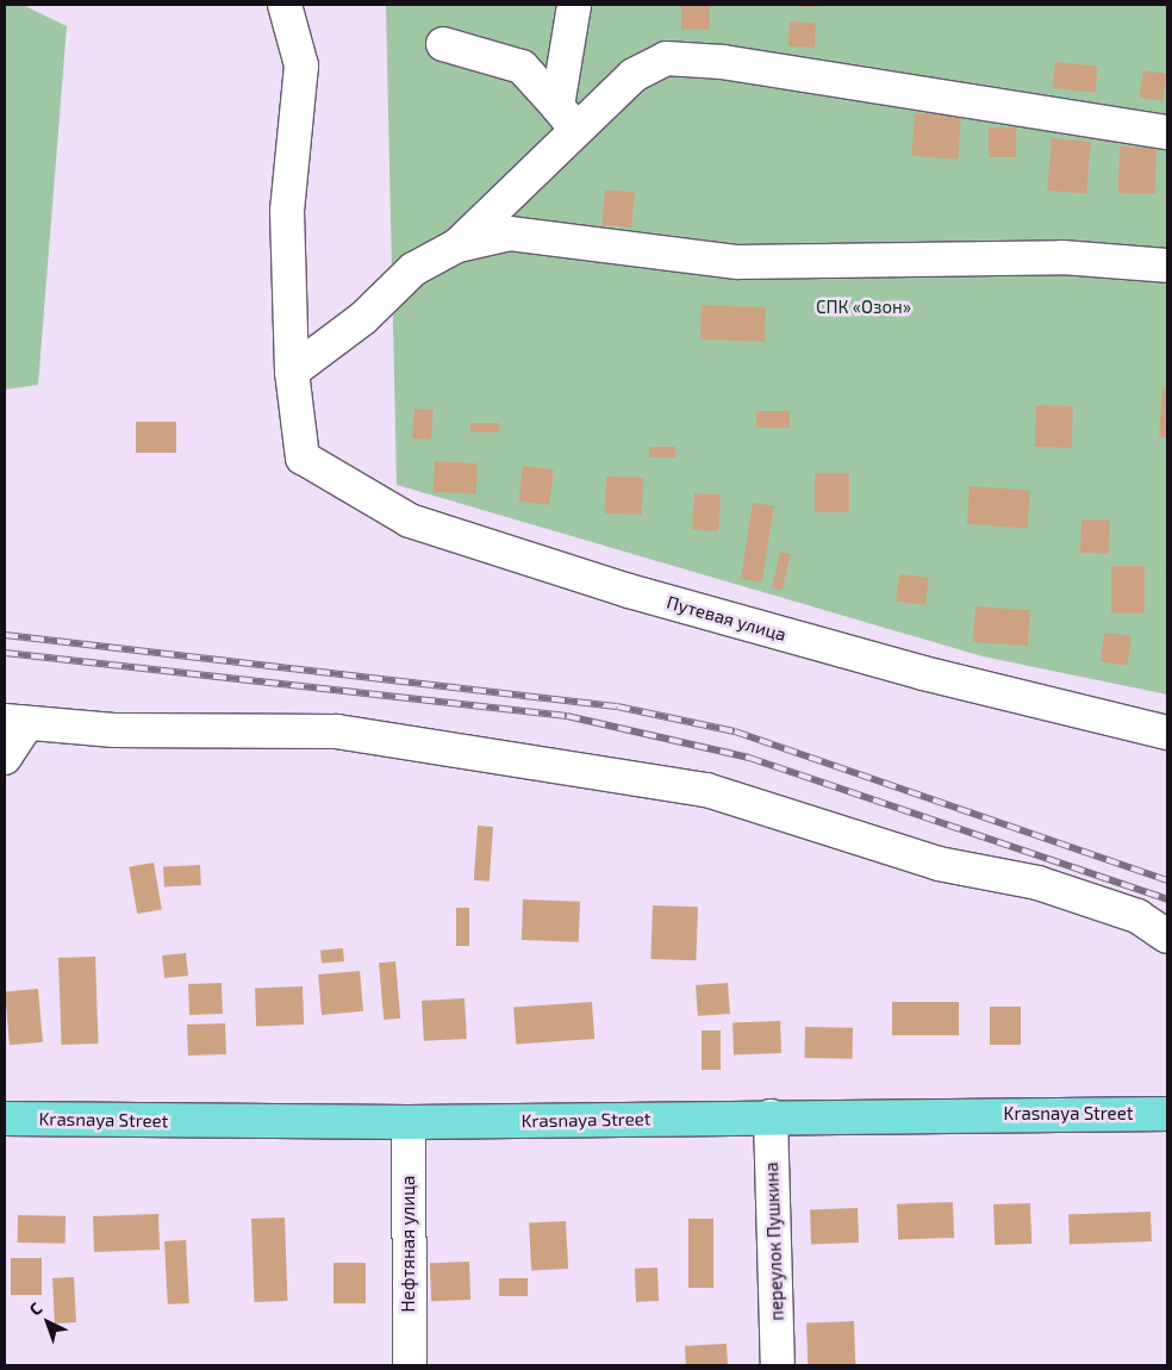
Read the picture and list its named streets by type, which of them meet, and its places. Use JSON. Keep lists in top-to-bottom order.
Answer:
{
  "streets": {
    "main road": ["Krasnaya Street"],
    "street": ["Путевая улица", "переулок Пушкина", "Нефтяная улица"]
  },
  "crossings": [
    ["Krasnaya Street", "переулок Пушкина"],
    ["Krasnaya Street", "Нефтяная улица"]
  ],
  "parks": ["СПК «Озон»"],
  "north": "top left"
}
